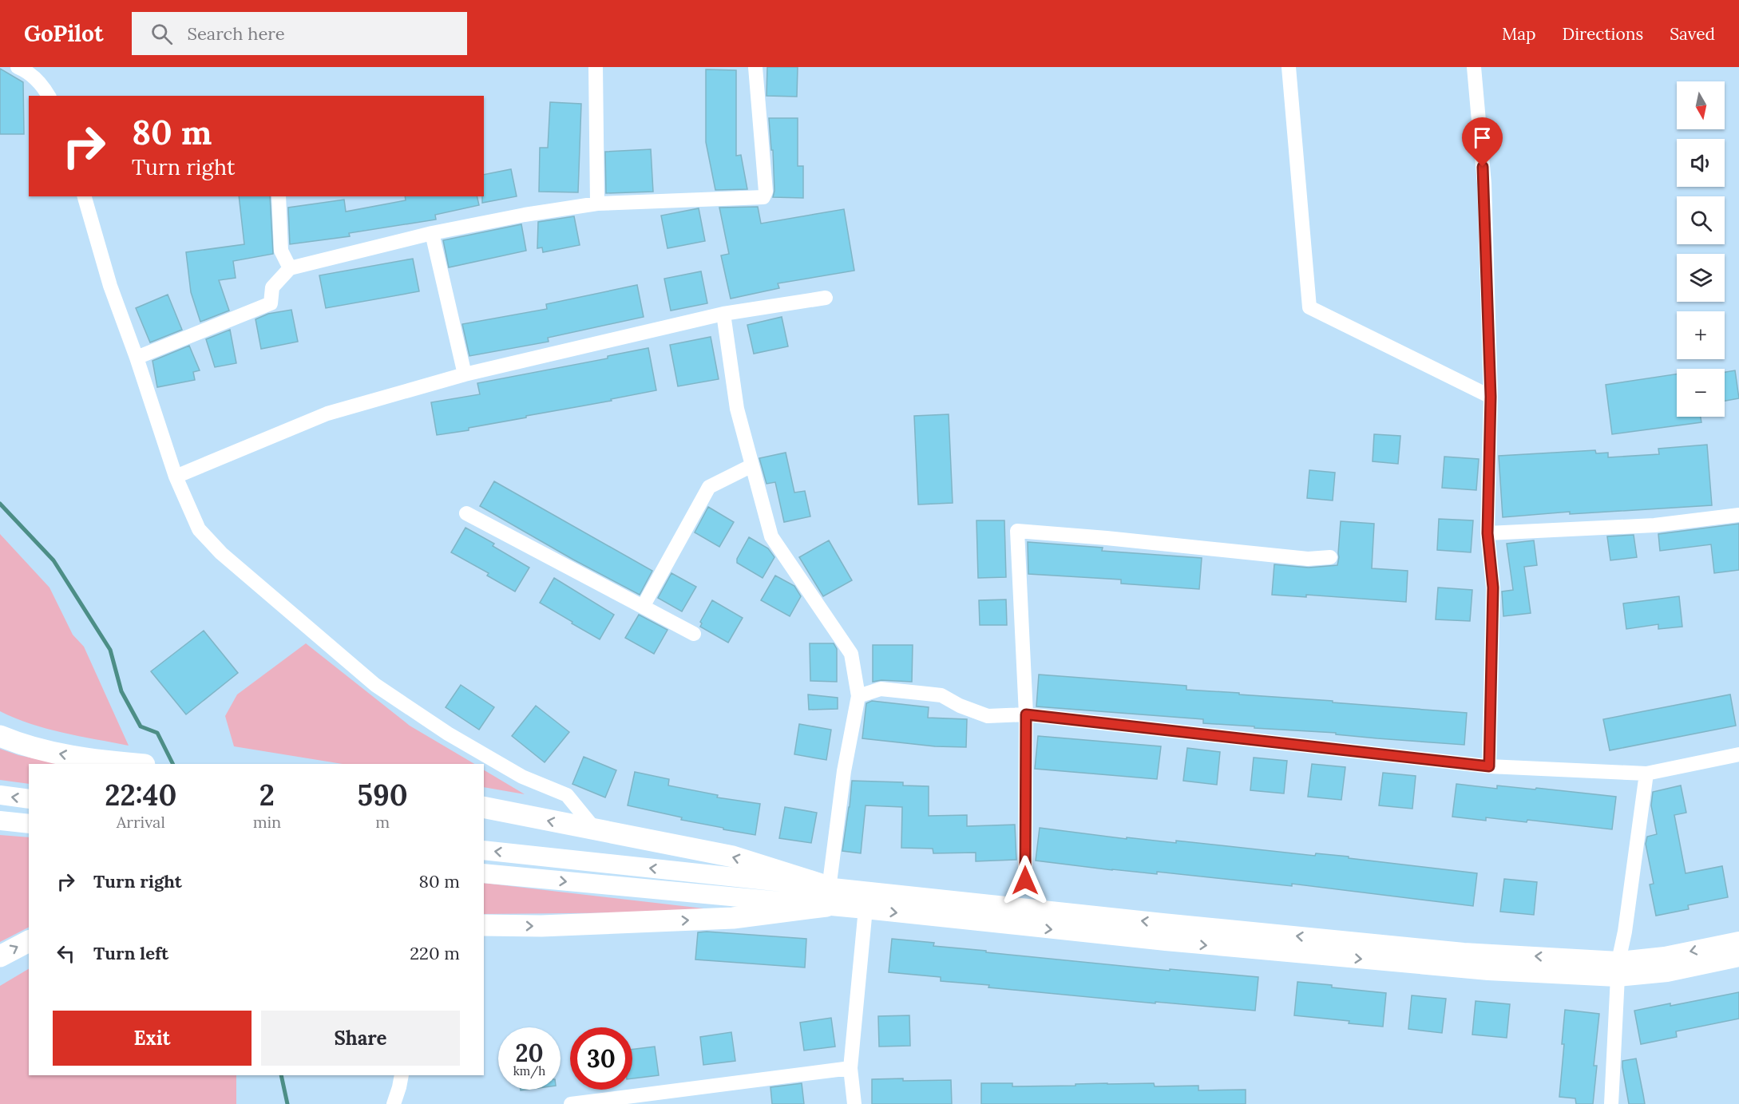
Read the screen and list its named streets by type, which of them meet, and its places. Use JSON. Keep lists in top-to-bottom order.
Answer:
{
  "north": "bottom",
  "page": {
    "header": "GoPilot",
    "search": "Search here",
    "nav": ["Map", "Directions", "Saved"],
    "map_buttons": ["+", "−"],
    "turn": ["80 m", "Turn right"],
    "eta": [
      "22:40",
      "Arrival",
      "2",
      "min",
      "590",
      "m"
    ],
    "list": [
      {
        "name": "Turn right",
        "value": "80 m"
      },
      {
        "name": "Turn left",
        "value": "220 m"
      }
    ],
    "buttons": ["Exit", "Share"],
    "speed": "20 km/h",
    "limit": "30"
  }
}
